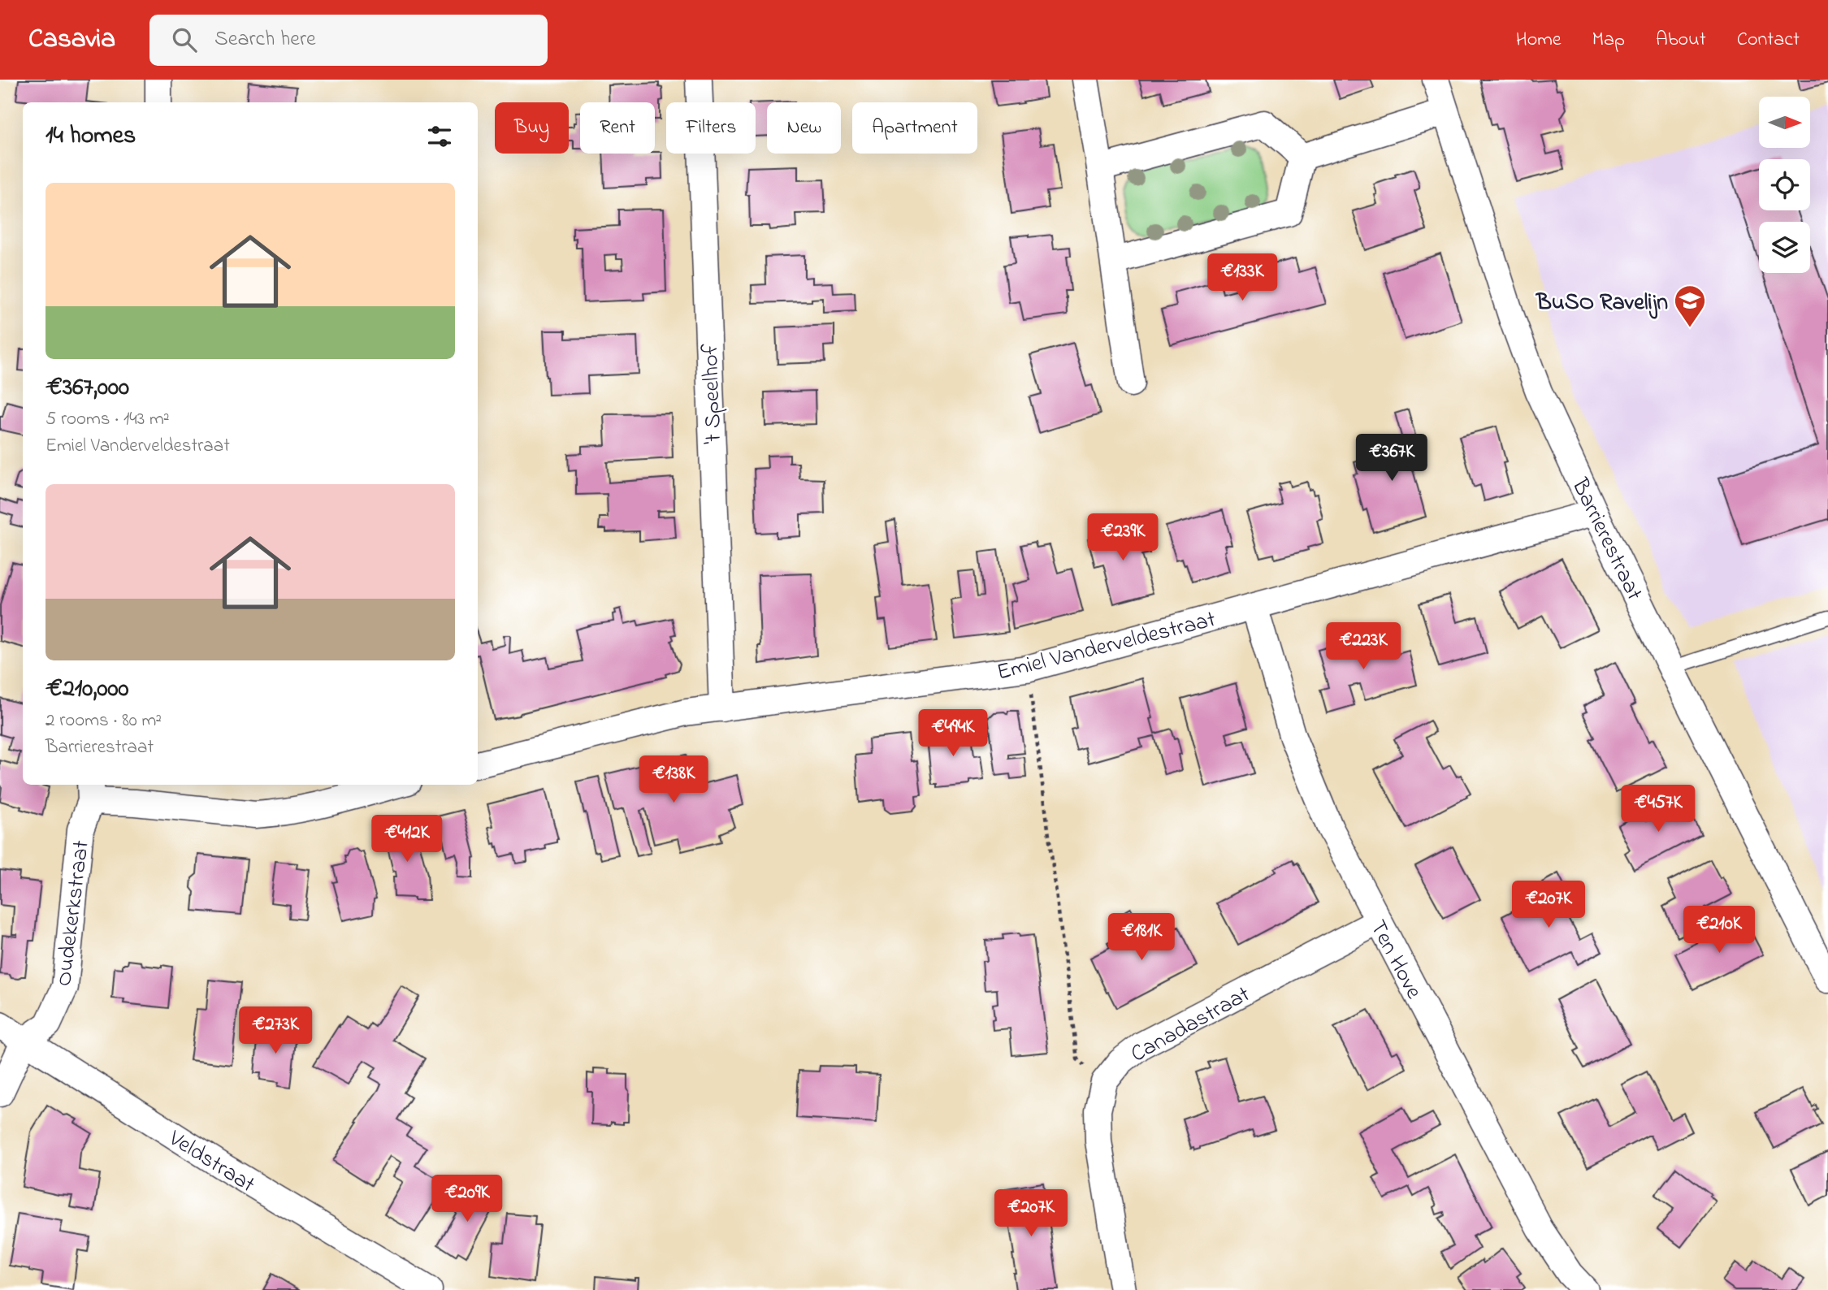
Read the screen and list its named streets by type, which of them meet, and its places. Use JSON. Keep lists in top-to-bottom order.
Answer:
{
  "streets": {
    "street": [
      "'t Speelhof",
      "Barrierestraat",
      "Emiel Vanderveldestraat",
      "Oudekerkstraat",
      "Ten Hove",
      "Canadastraat",
      "Veldstraat"
    ]
  },
  "crossings": [
    ["'t Speelhof", "Emiel Vanderveldestraat"],
    ["Barrierestraat", "Emiel Vanderveldestraat"],
    ["Emiel Vanderveldestraat", "Ten Hove"],
    ["Oudekerkstraat", "Veldstraat"],
    ["Ten Hove", "Canadastraat"]
  ],
  "places": {
    "school or university": ["BuSO Ravelijn"]
  },
  "north": "right",
  "page": {
    "header": "Casavia",
    "search": "Search here",
    "nav": [
      "Home",
      "Map",
      "About",
      "Contact"
    ],
    "chip": [
      "Buy",
      "Rent",
      "Filters",
      "New",
      "Apartment"
    ],
    "heading": "14 homes",
    "list": [
      {
        "name": "€367,000",
        "note": "5 rooms · 143 m² · Emiel Vanderveldestraat"
      },
      {
        "name": "€210,000",
        "note": "2 rooms · 80 m² · Barrierestraat"
      }
    ],
    "price": [
      "€133K",
      "€367K",
      "€239K",
      "€223K",
      "€494K",
      "€138K",
      "€457K",
      "€412K",
      "€207K",
      "€210K",
      "€181K",
      "€273K",
      "€209K",
      "€207K"
    ]
  }
}
